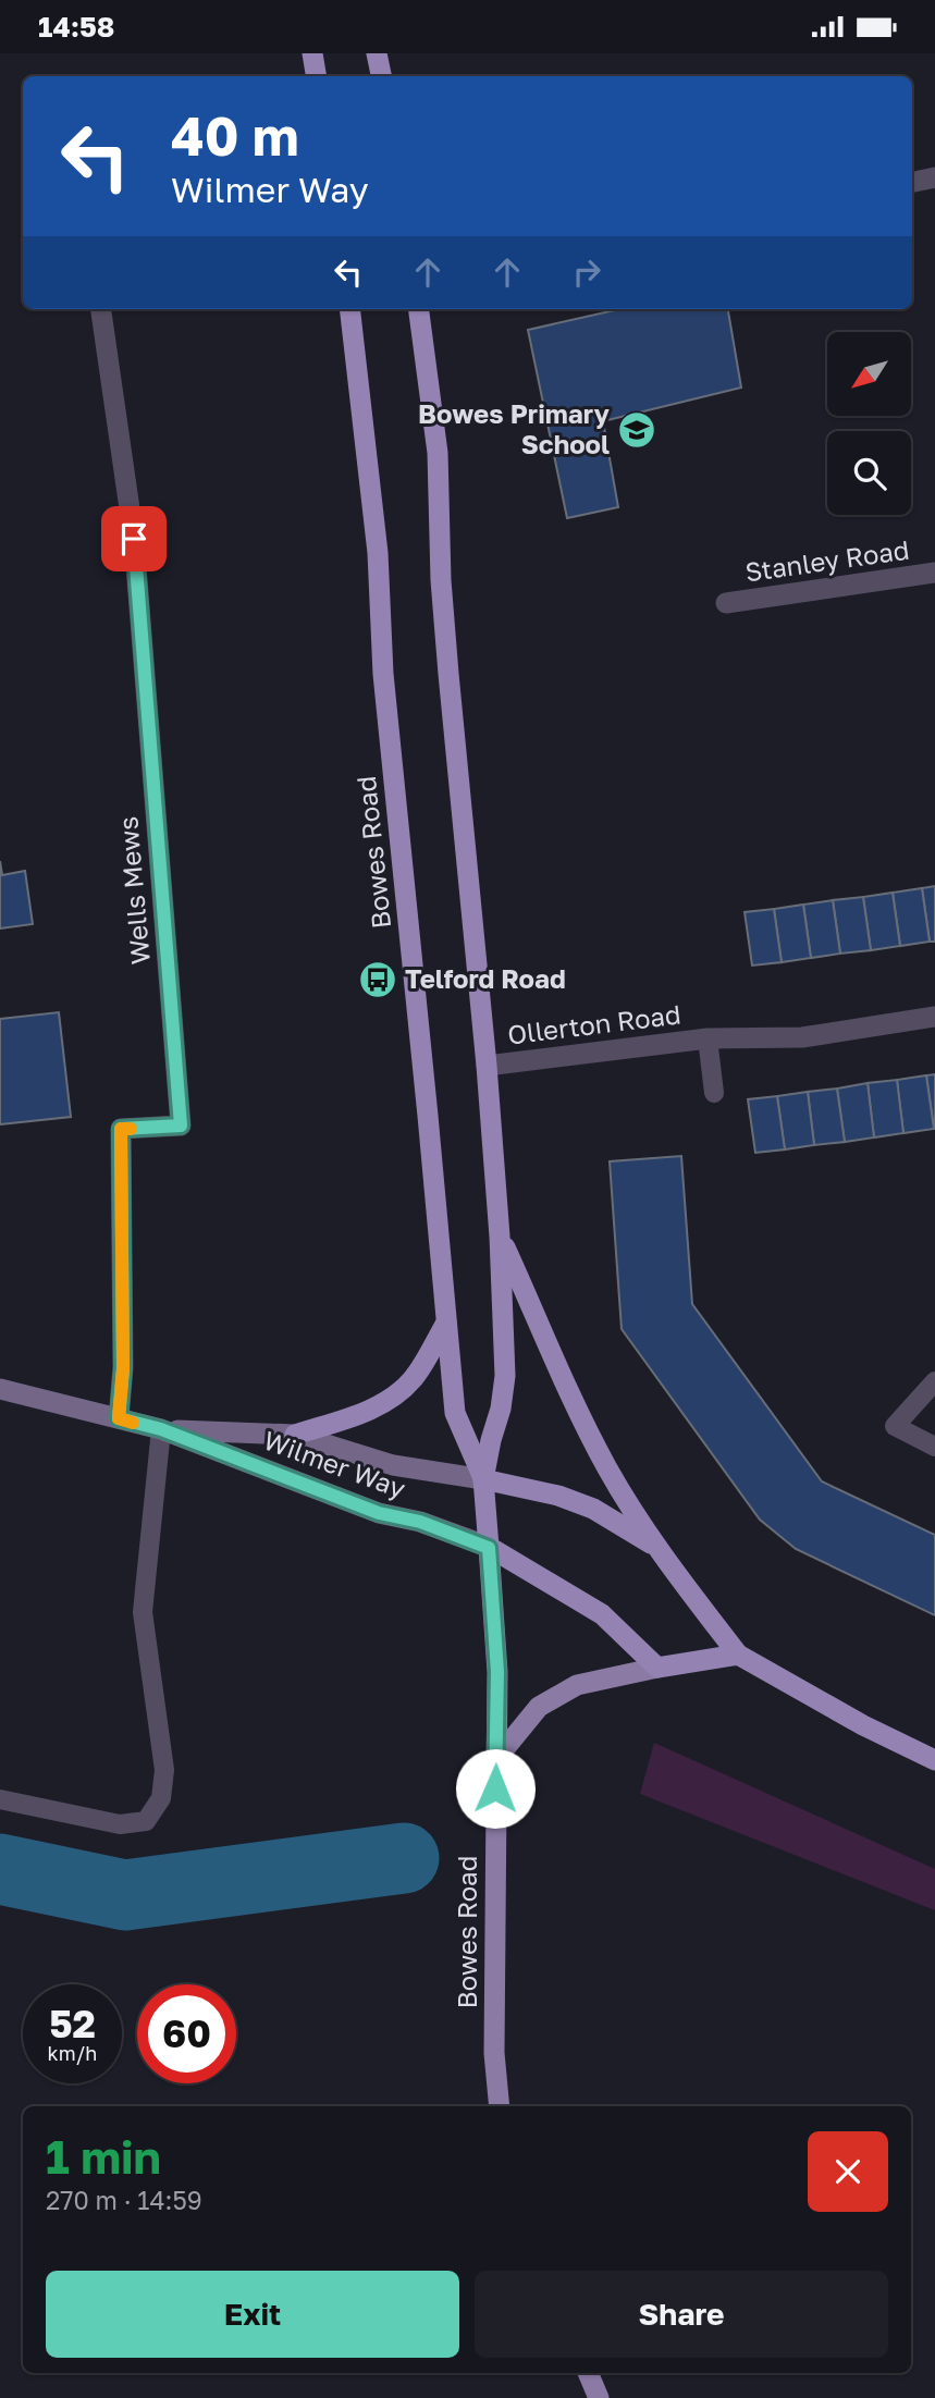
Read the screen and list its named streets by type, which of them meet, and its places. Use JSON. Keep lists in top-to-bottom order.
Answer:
{
  "streets": {
    "highway": ["Bowes Road"],
    "main road": ["Wilmer Way"],
    "street": ["Stanley Road", "Wells Mews", "Ollerton Road"]
  },
  "crossings": [
    ["Bowes Road", "Ollerton Road"],
    ["Bowes Road", "Wilmer Way"],
    ["Wells Mews", "Wilmer Way"]
  ],
  "places": {
    "school or university": ["Bowes Primary School"],
    "bus stop": ["Telford Road"]
  },
  "north": "bottom left",
  "page": {
    "status": "14:58",
    "turn": ["40 m", "Wilmer Way"],
    "speed": "52 km/h",
    "limit": "60",
    "heading": ["1 min", "270 m · 14:59"],
    "buttons": ["Exit", "Share"]
  }
}
